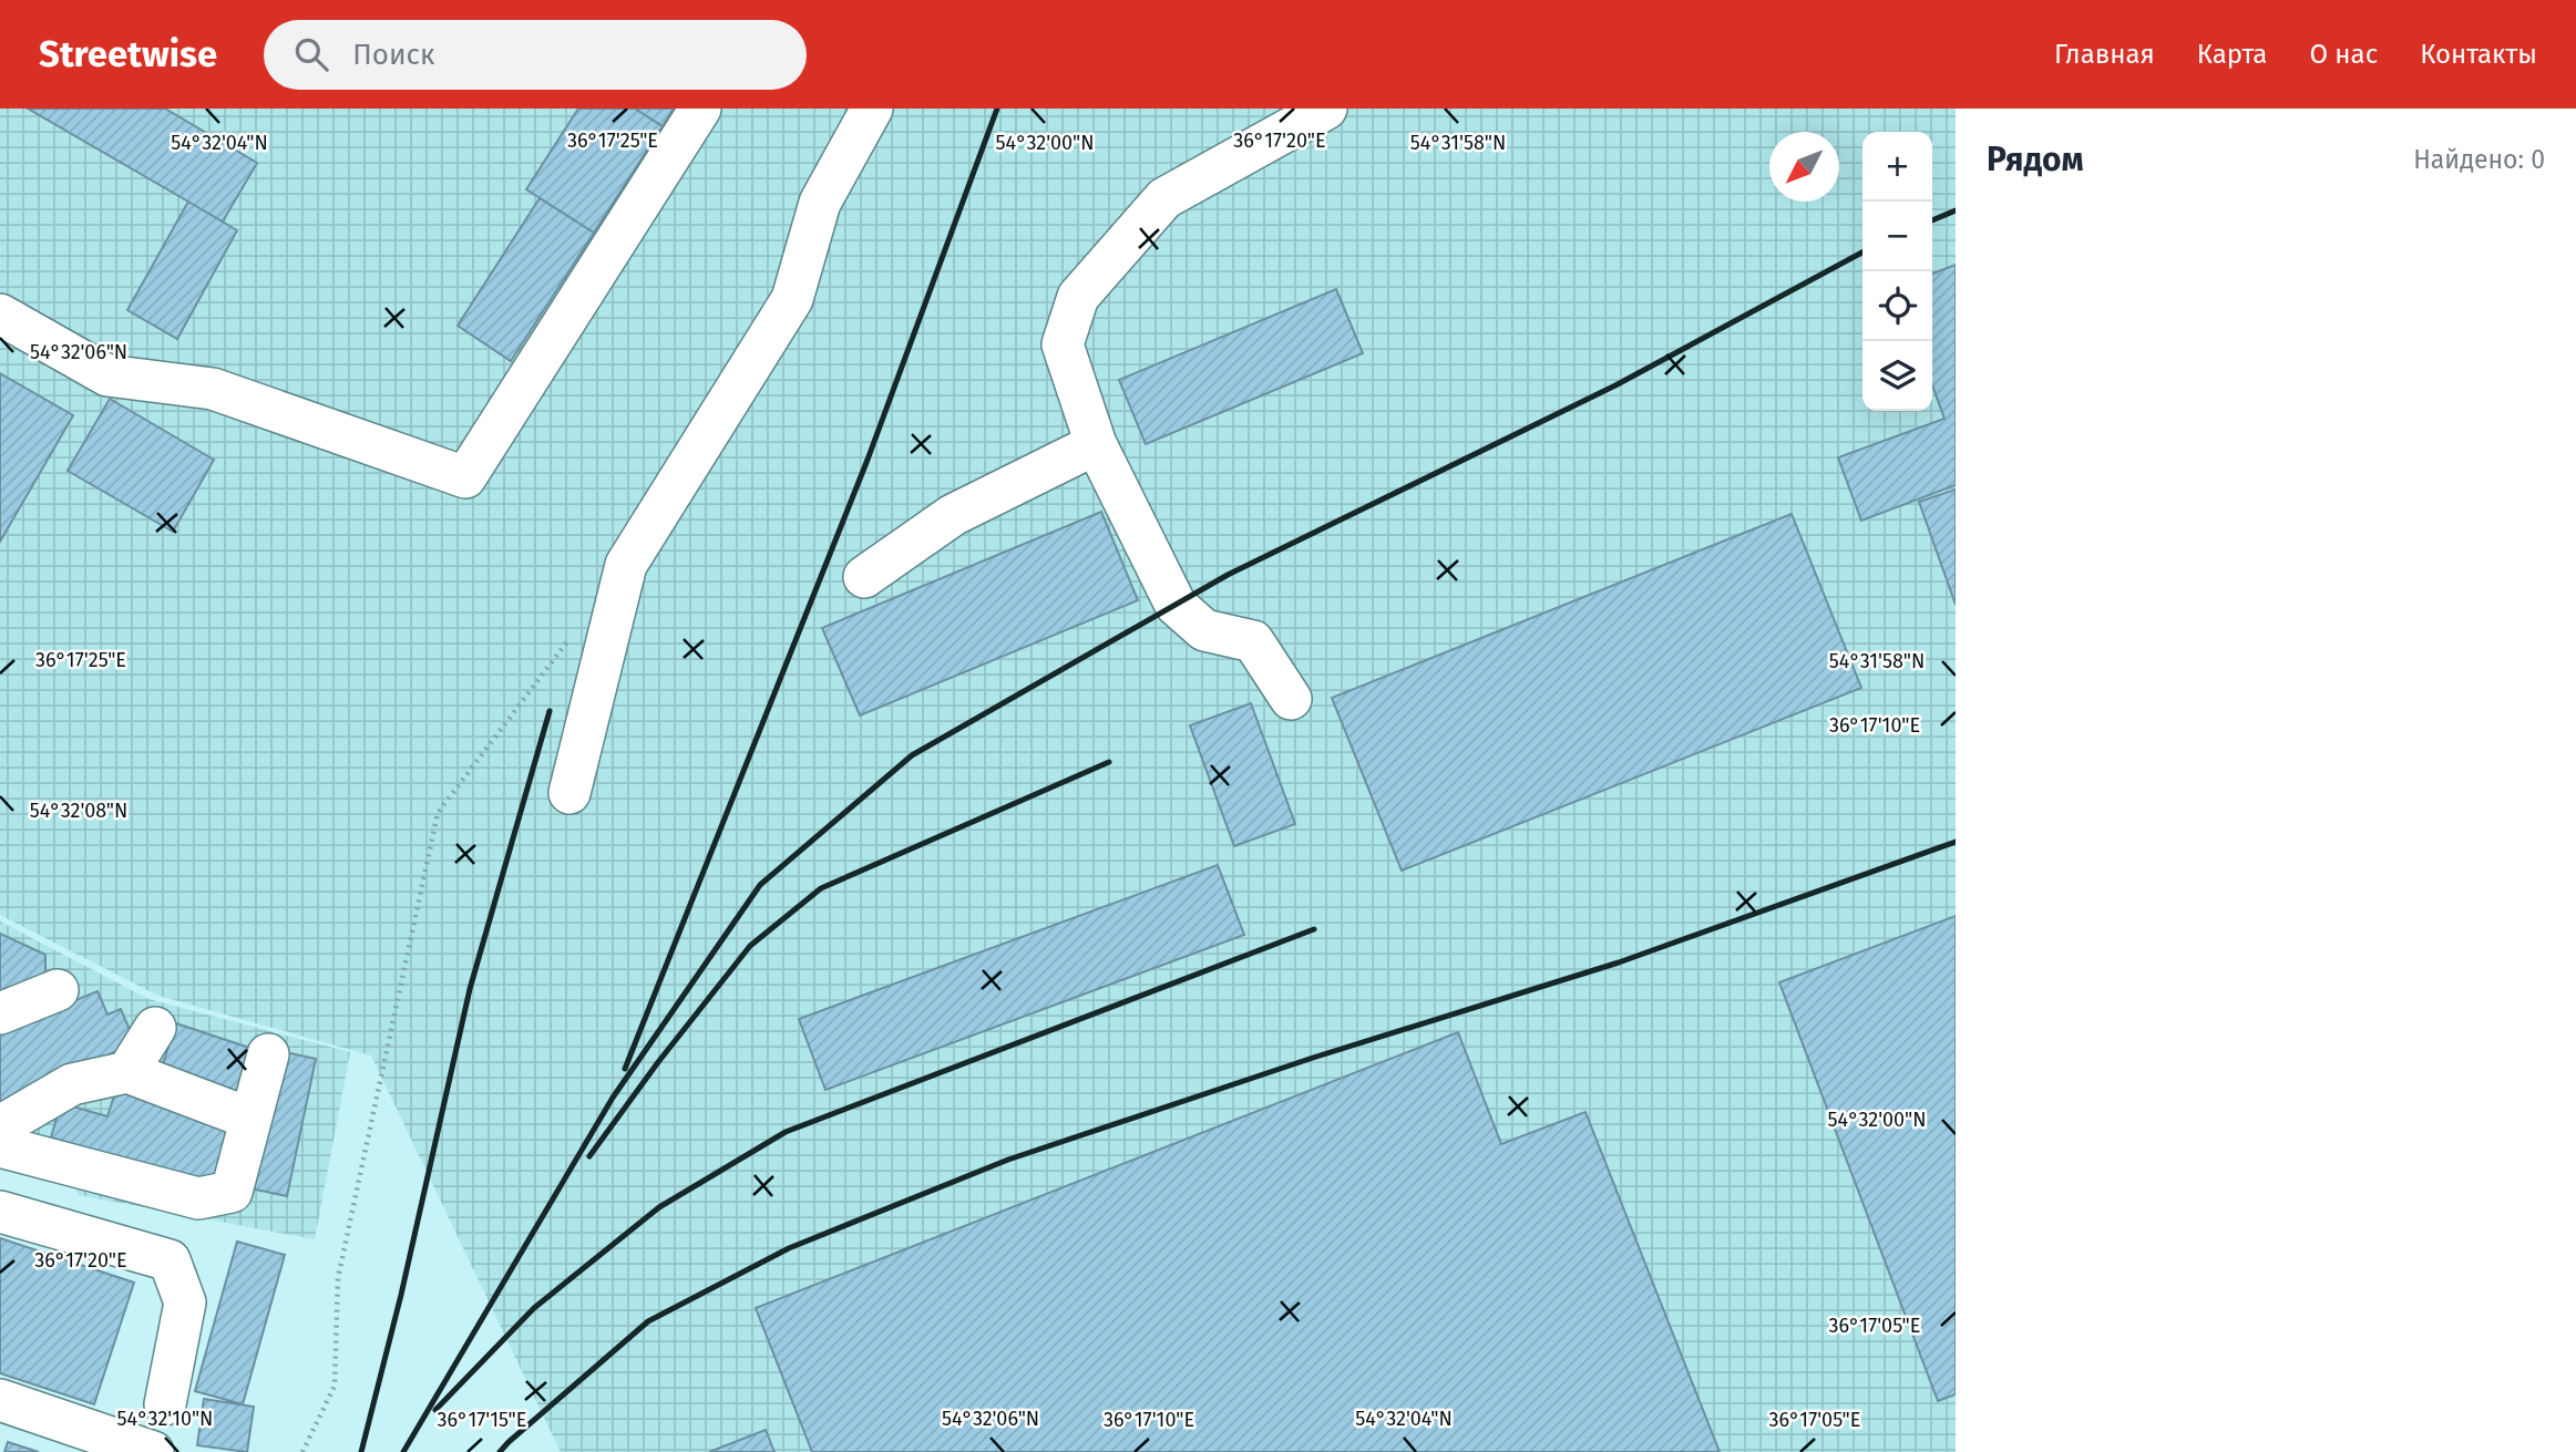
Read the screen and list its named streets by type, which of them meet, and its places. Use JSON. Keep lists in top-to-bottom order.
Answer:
{
  "north": "bottom left",
  "page": {
    "header": "Streetwise",
    "search": "Поиск",
    "nav": [
      "Главная",
      "Карта",
      "О нас",
      "Контакты"
    ],
    "heading": ["Рядом", "Найдено: 0"],
    "map_buttons": ["+", "−"]
  },
  "coordinates": [
    "36°17'25\"E",
    "36°17'20\"E",
    "54°32'04\"N",
    "54°32'00\"N",
    "54°31'58\"N",
    "54°32'06\"N",
    "36°17'10\"E",
    "54°32'08\"N",
    "36°17'05\"E",
    "54°32'10\"N",
    "36°17'15\"E"
  ]
}
